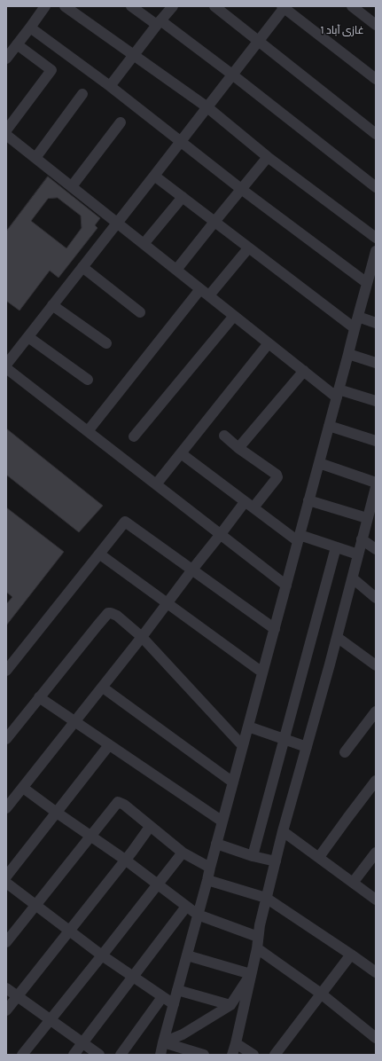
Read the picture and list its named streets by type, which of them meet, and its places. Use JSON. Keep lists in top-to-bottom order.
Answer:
{
  "districts": ["غازی آباد 1"]
}
